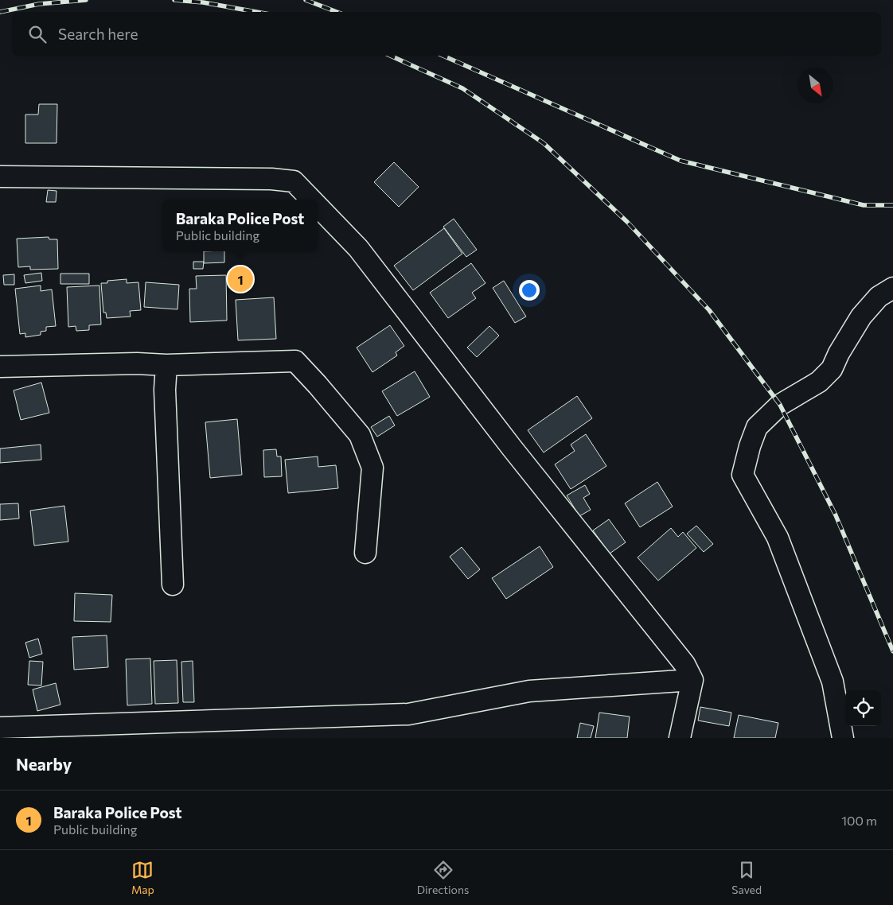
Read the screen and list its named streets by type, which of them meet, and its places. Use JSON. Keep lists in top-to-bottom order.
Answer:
{
  "north": "bottom right",
  "page": {
    "search": "Search here",
    "popup": ["Baraka Police Post", "Public building"],
    "pins": "1",
    "heading": "Nearby",
    "list": [
      {
        "mark": "1",
        "name": "Baraka Police Post",
        "note": "Public building",
        "value": "100 m"
      }
    ],
    "nav": ["Map", "Directions", "Saved"]
  }
}
